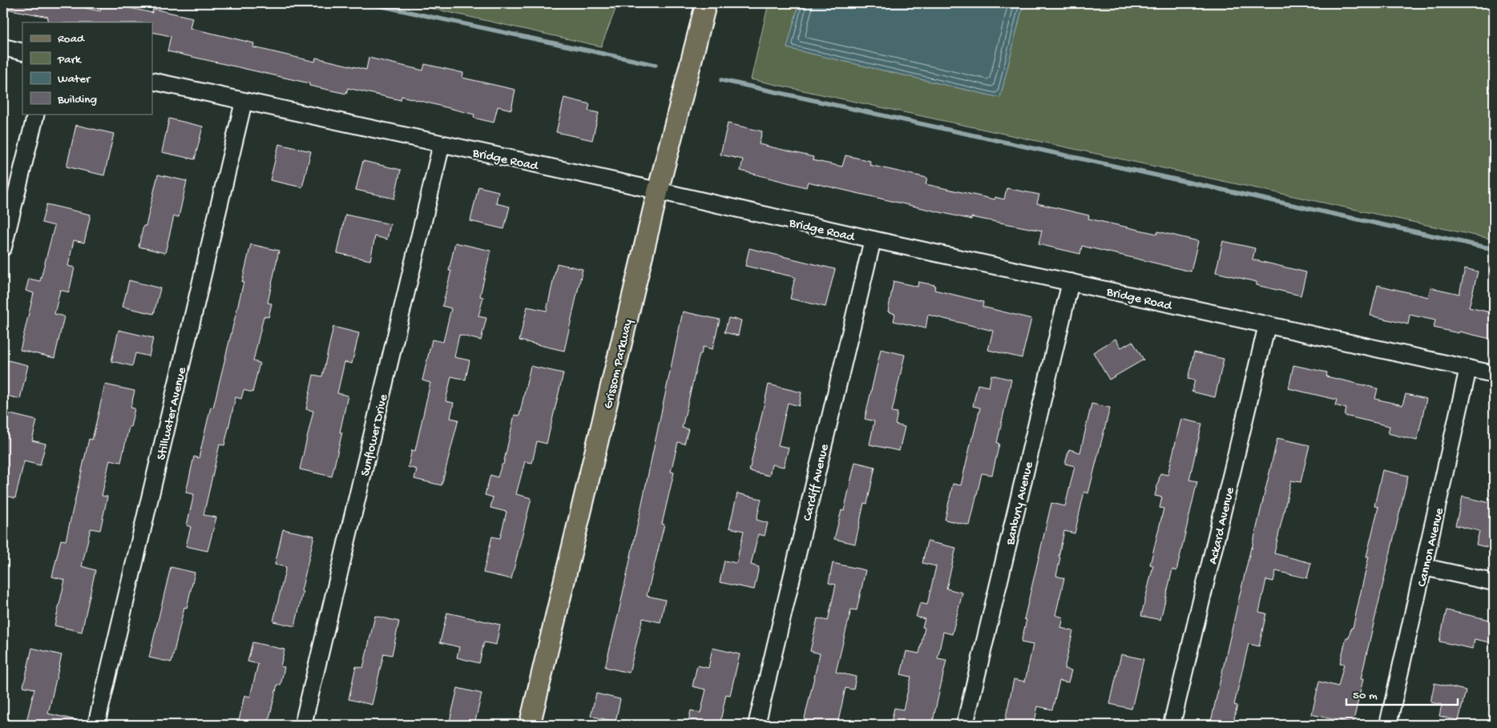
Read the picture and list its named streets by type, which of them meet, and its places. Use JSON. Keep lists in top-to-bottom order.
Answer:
{
  "streets": {
    "main road": ["Grissom Parkway"],
    "street": [
      "Bridge Road",
      "Stillwater Avenue",
      "Sunflower Drive",
      "Cardiff Avenue",
      "Banbury Avenue",
      "Ackard Avenue",
      "Cannon Avenue"
    ]
  },
  "crossings": [
    ["Bridge Road", "Grissom Parkway"],
    ["Bridge Road", "Stillwater Avenue"],
    ["Bridge Road", "Sunflower Drive"],
    ["Bridge Road", "Cardiff Avenue"],
    ["Bridge Road", "Banbury Avenue"],
    ["Bridge Road", "Ackard Avenue"],
    ["Bridge Road", "Cannon Avenue"]
  ],
  "legend": [
    "Road",
    "Park",
    "Water",
    "Building"
  ],
  "scale_bar": "50 m"
}
